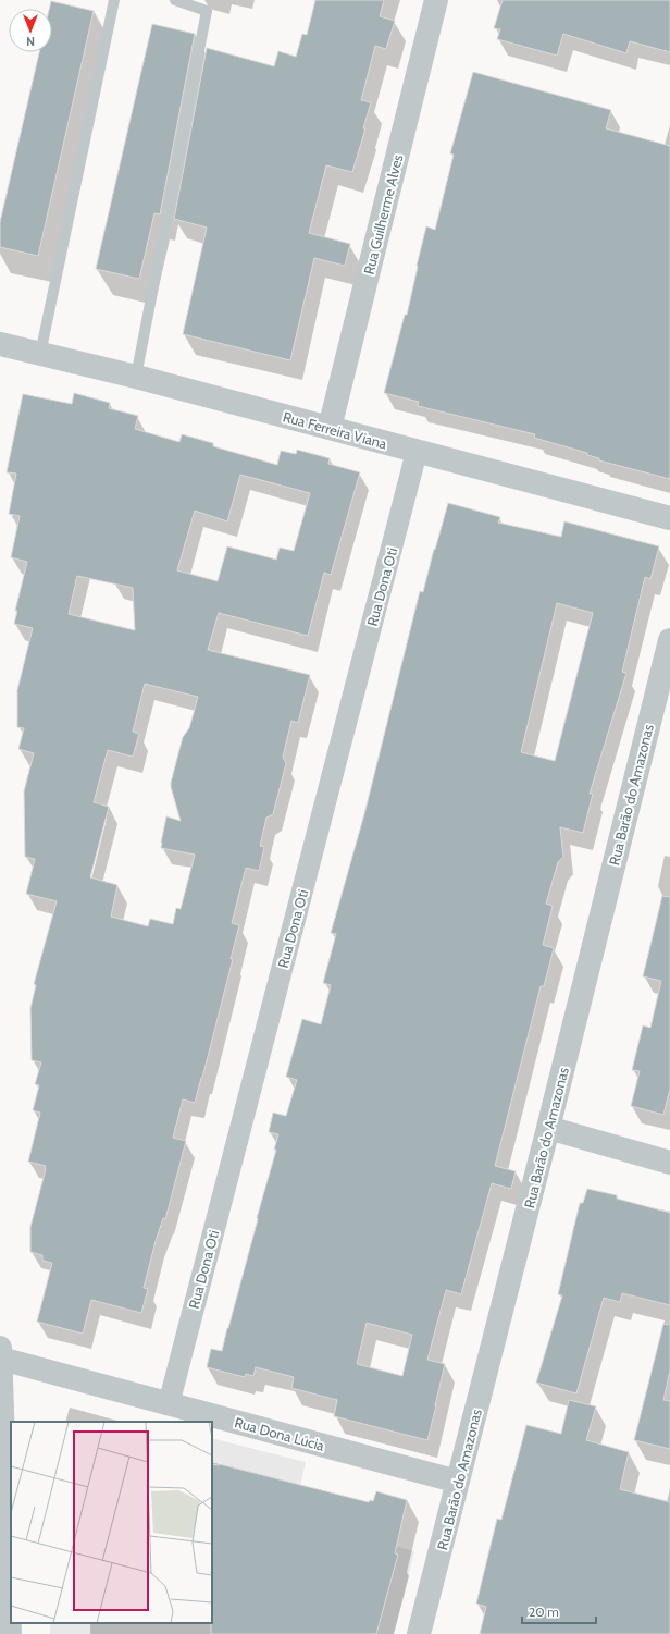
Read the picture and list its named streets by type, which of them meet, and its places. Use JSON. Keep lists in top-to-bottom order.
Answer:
{
  "streets": {
    "street": [
      "Rua Guilherme Alves",
      "Rua Ferreira Viana",
      "Rua Dona Oti",
      "Rua Barão do Amazonas",
      "Rua Dona Lúcia"
    ]
  },
  "crossings": [
    ["Rua Guilherme Alves", "Rua Ferreira Viana"],
    ["Rua Ferreira Viana", "Rua Dona Oti"],
    ["Rua Dona Oti", "Rua Dona Lúcia"],
    ["Rua Barão do Amazonas", "Rua Dona Lúcia"]
  ],
  "scale_bar": "20 m",
  "north": "bottom"
}
